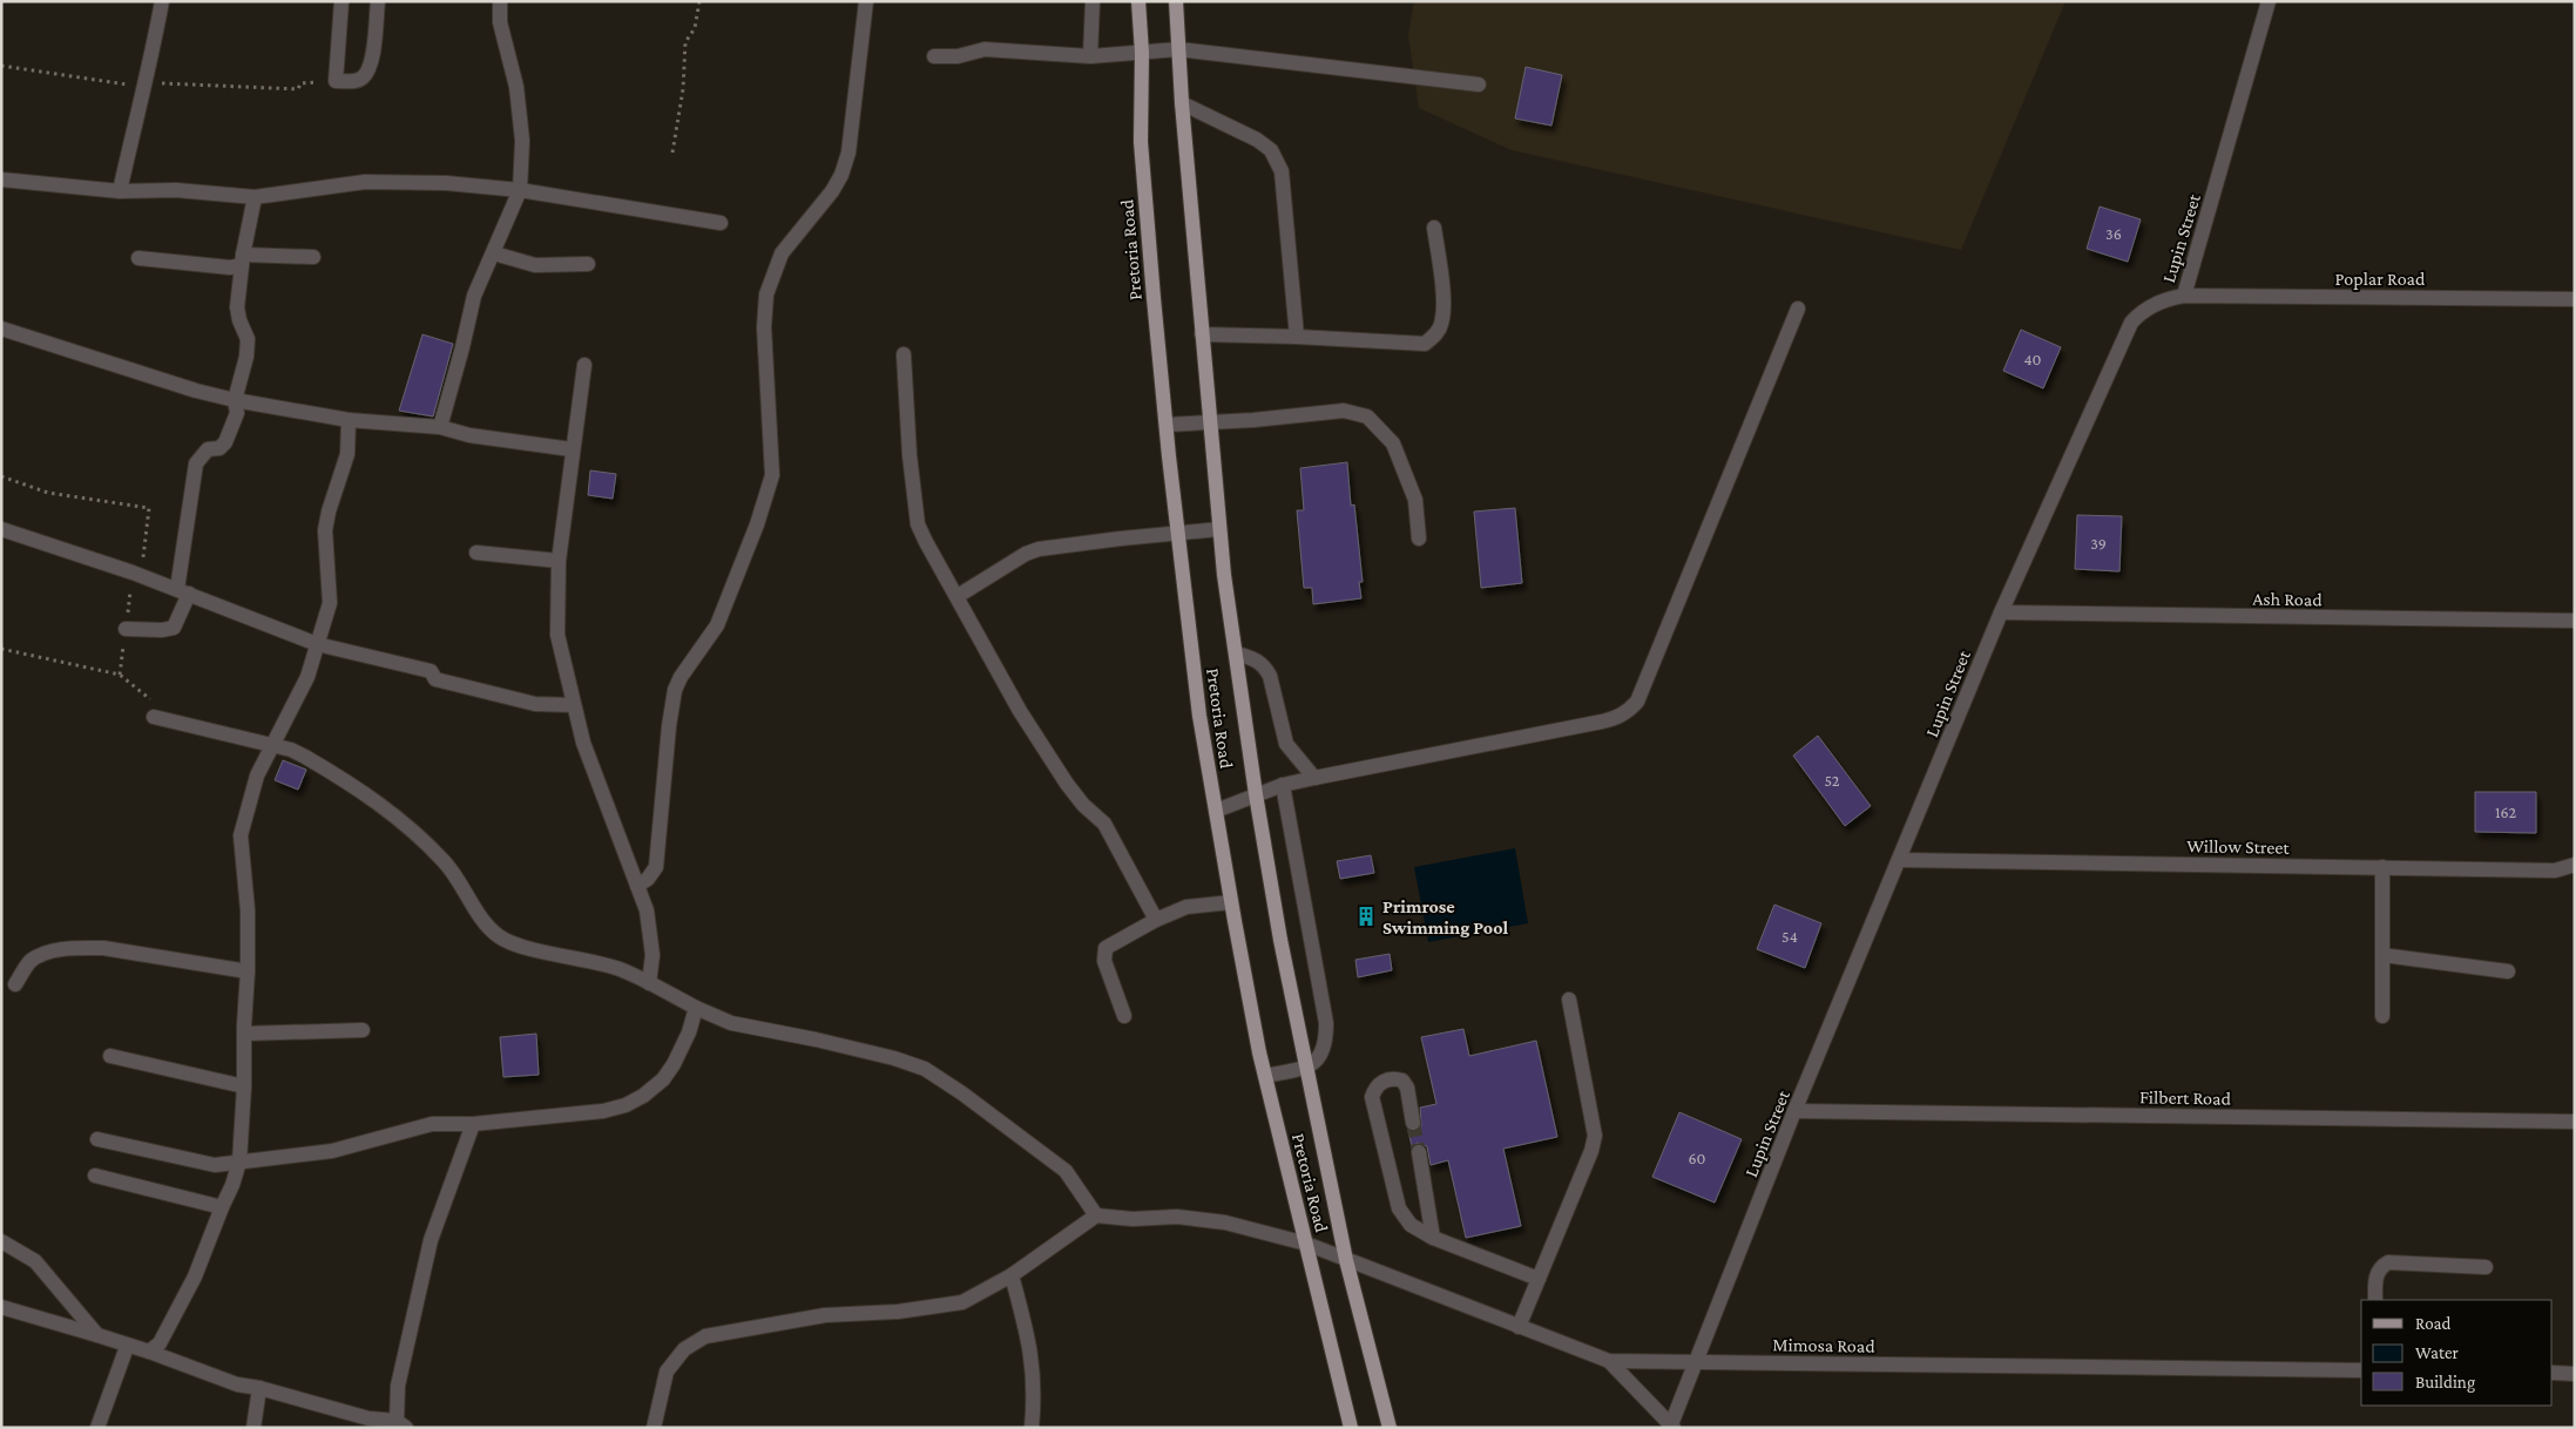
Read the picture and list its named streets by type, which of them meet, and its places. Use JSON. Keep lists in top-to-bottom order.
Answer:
{
  "streets": {
    "main road": ["Pretoria Road"],
    "street": [
      "Lupin Street",
      "Poplar Road",
      "Ash Road",
      "Willow Street",
      "Filbert Road",
      "Mimosa Road"
    ]
  },
  "crossings": [
    ["Lupin Street", "Poplar Road"],
    ["Lupin Street", "Ash Road"],
    ["Lupin Street", "Willow Street"],
    ["Lupin Street", "Filbert Road"],
    ["Lupin Street", "Mimosa Road"],
    ["Pretoria Road", "Mimosa Road"]
  ],
  "places": {
    "building": ["Primrose Swimming Pool"]
  },
  "house_numbers": [
    "36",
    "40",
    "39",
    "52",
    "162",
    "54",
    "60"
  ],
  "legend": ["Road", "Water", "Building"]
}
